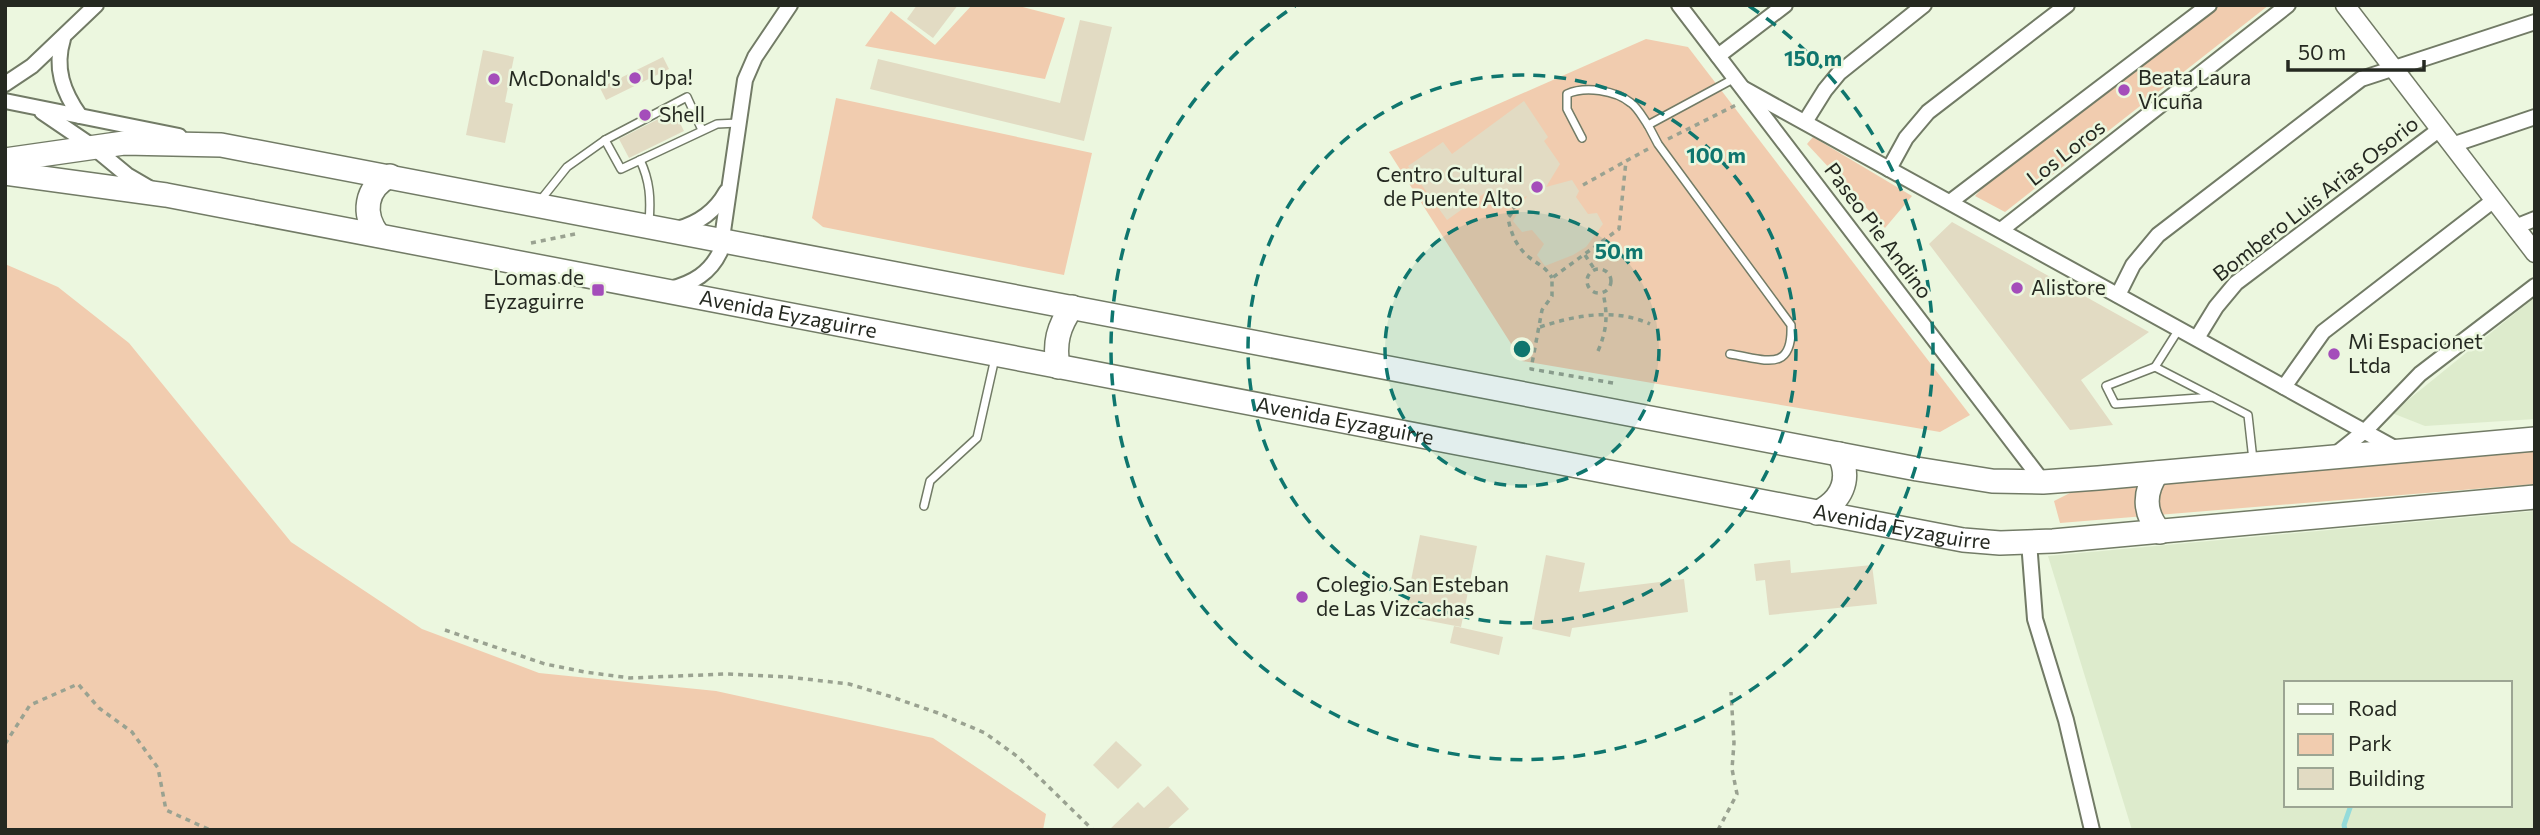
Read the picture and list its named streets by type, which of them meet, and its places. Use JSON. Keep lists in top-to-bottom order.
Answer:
{
  "streets": {
    "main road": ["Avenida Eyzaguirre"],
    "street": ["Los Loros", "Bombero Luis Arias Osorio", "Paseo Pie Andino"]
  },
  "crossings": [
    ["Paseo Pie Andino", "Avenida Eyzaguirre"]
  ],
  "places": {
    "other": [
      "Upa!",
      "McDonald's",
      "Beata Laura Vicuña",
      "Shell",
      "Centro Cultural de Puente Alto",
      "Alistore",
      "Mi Espacionet Ltda",
      "Colegio San Esteban de Las Vizcachas"
    ],
    "transit": ["Lomas de Eyzaguirre"]
  },
  "legend": ["Road", "Park", "Building"],
  "scale_bar": "50 m",
  "rings": ["150 m", "100 m", "50 m"]
}
